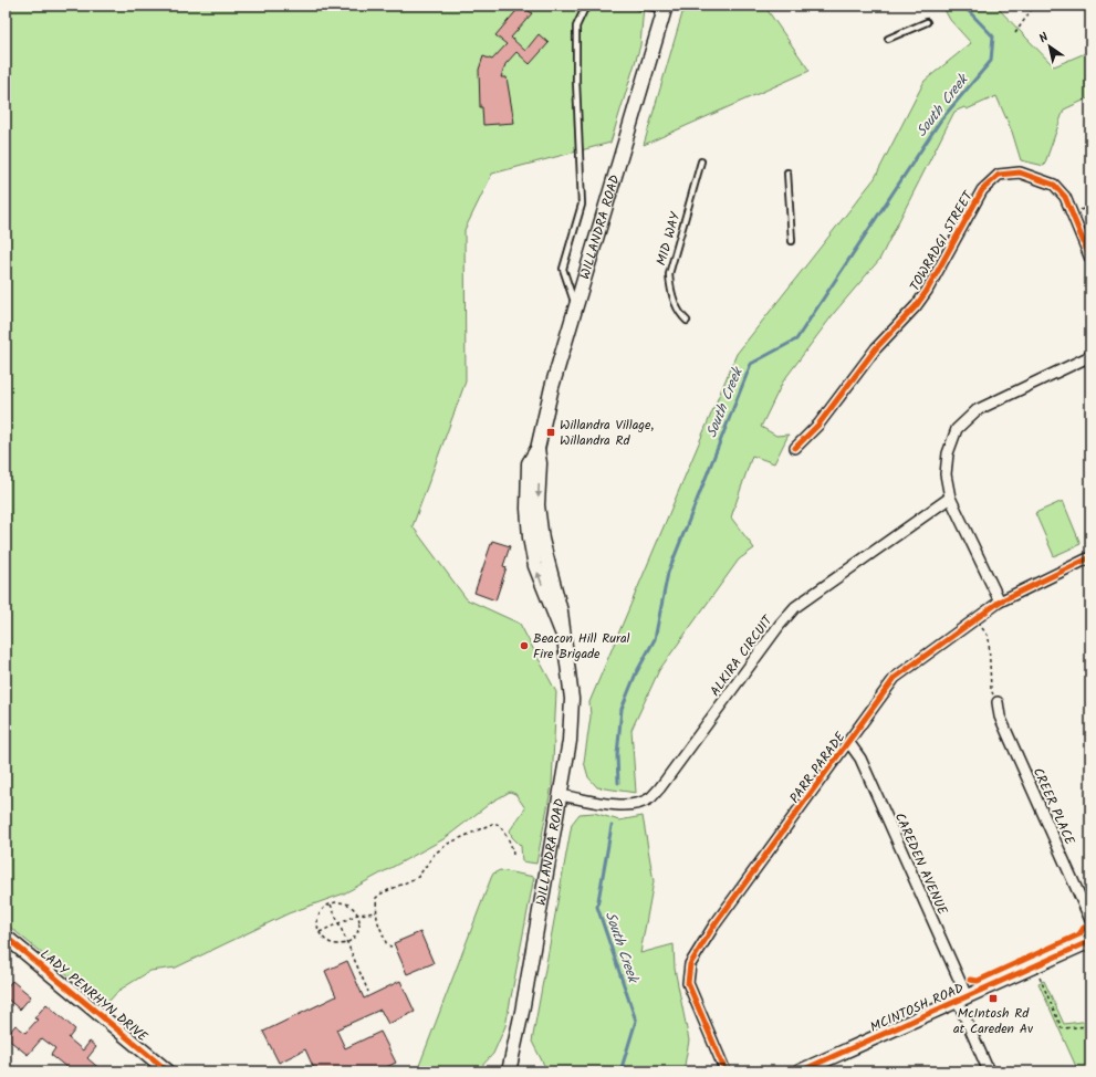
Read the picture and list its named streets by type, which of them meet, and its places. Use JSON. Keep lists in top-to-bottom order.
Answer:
{
  "streets": {
    "main road": ["WILLANDRA ROAD", "LADY PENRHYN DRIVE", "MCINTOSH ROAD"],
    "street": [
      "TOWRADGI STREET",
      "ALKIRA CIRCUIT",
      "PARR PARADE",
      "CREER PLACE",
      "CAREDEN AVENUE"
    ],
    "lane": ["MID WAY"]
  },
  "crossings": [
    ["WILLANDRA ROAD", "ALKIRA CIRCUIT"],
    ["PARR PARADE", "CAREDEN AVENUE"],
    ["CAREDEN AVENUE", "MCINTOSH ROAD"]
  ],
  "water": ["South Creek"],
  "places": {
    "transit": ["Willandra Village, Willandra Rd", "McIntosh Rd at Careden Av"],
    "other": ["Beacon Hill Rural Fire Brigade"]
  },
  "north": "top left"
}
